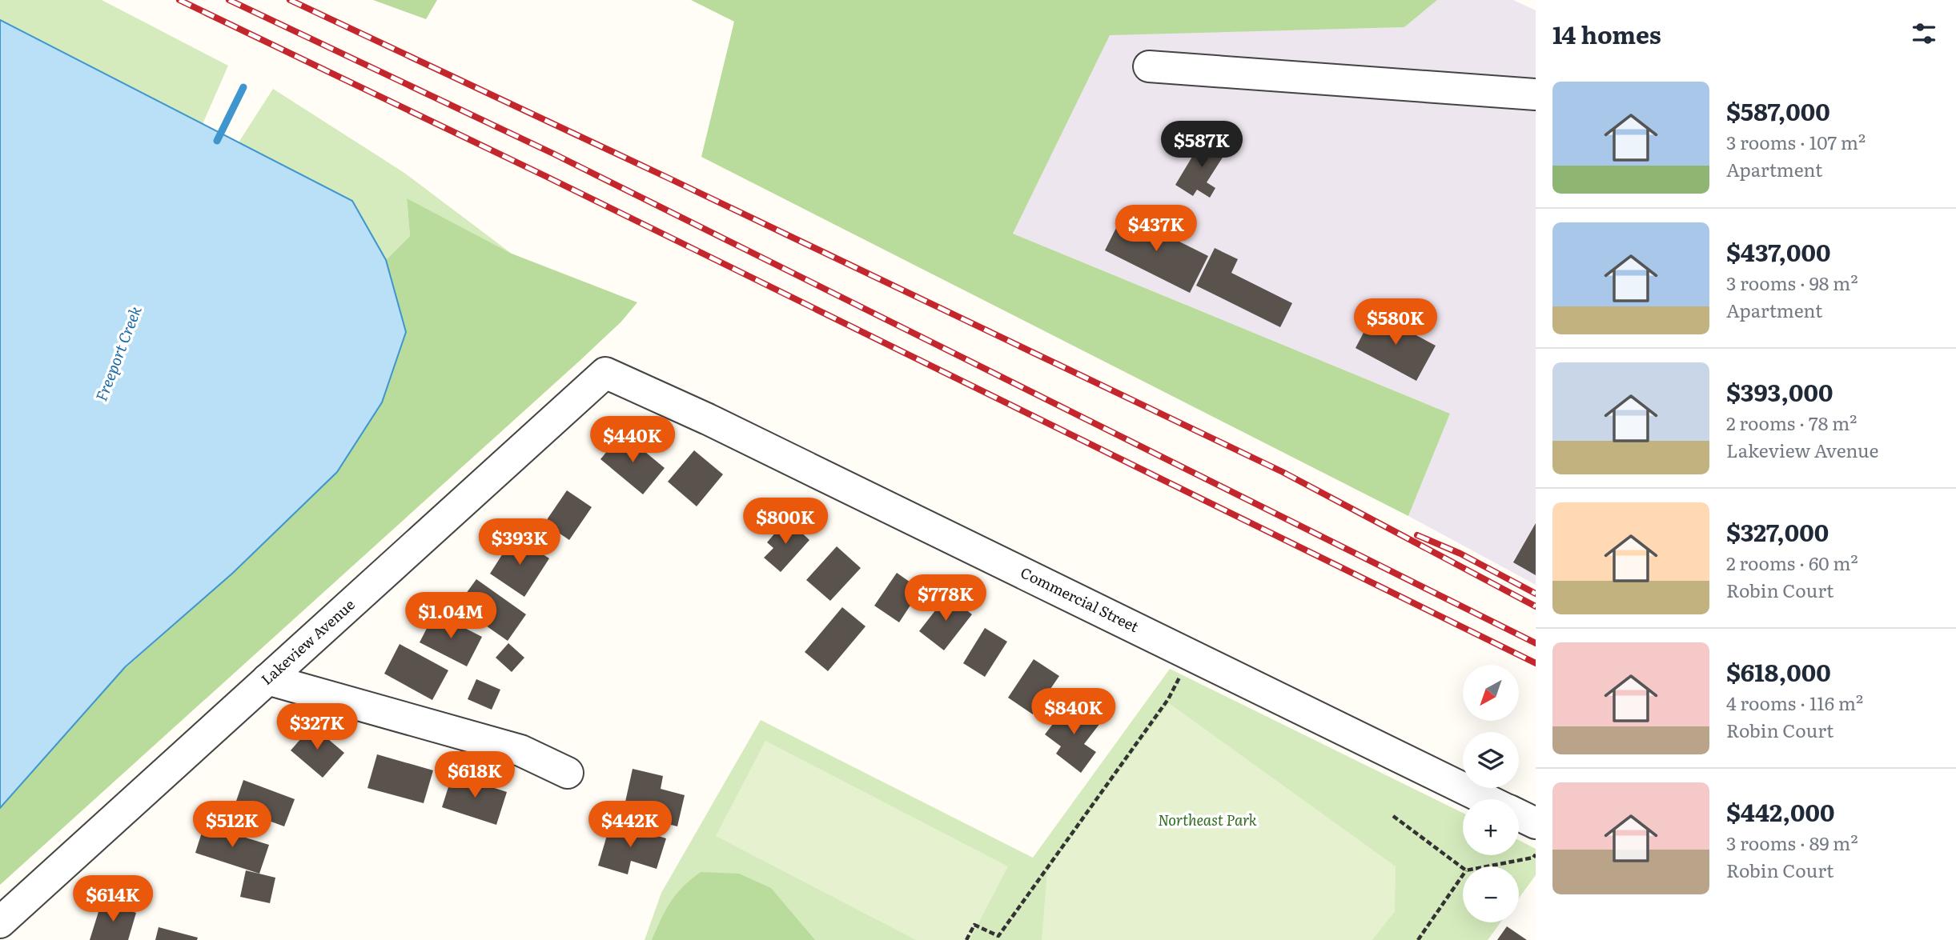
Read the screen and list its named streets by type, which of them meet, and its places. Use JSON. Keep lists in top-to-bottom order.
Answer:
{
  "streets": {
    "street": ["Commercial Street", "Lakeview Avenue"]
  },
  "crossings": [
    ["Commercial Street", "Lakeview Avenue"]
  ],
  "water": ["Freeport Creek"],
  "parks": ["Northeast Park"],
  "north": "bottom left",
  "page": {
    "heading": "14 homes",
    "list": [
      {
        "name": "$587,000",
        "note": "3 rooms · 107 m² · Apartment"
      },
      {
        "name": "$437,000",
        "note": "3 rooms · 98 m² · Apartment"
      },
      {
        "name": "$393,000",
        "note": "2 rooms · 78 m² · Lakeview Avenue"
      },
      {
        "name": "$327,000",
        "note": "2 rooms · 60 m² · Robin Court"
      },
      {
        "name": "$618,000",
        "note": "4 rooms · 116 m² · Robin Court"
      },
      {
        "name": "$442,000",
        "note": "3 rooms · 89 m² · Robin Court"
      }
    ],
    "price": [
      "$587K",
      "$437K",
      "$580K",
      "$440K",
      "$800K",
      "$393K",
      "$778K",
      "$1.04M",
      "$840K",
      "$327K",
      "$618K",
      "$512K",
      "$442K",
      "$614K"
    ],
    "map_buttons": ["+", "−"]
  }
}
